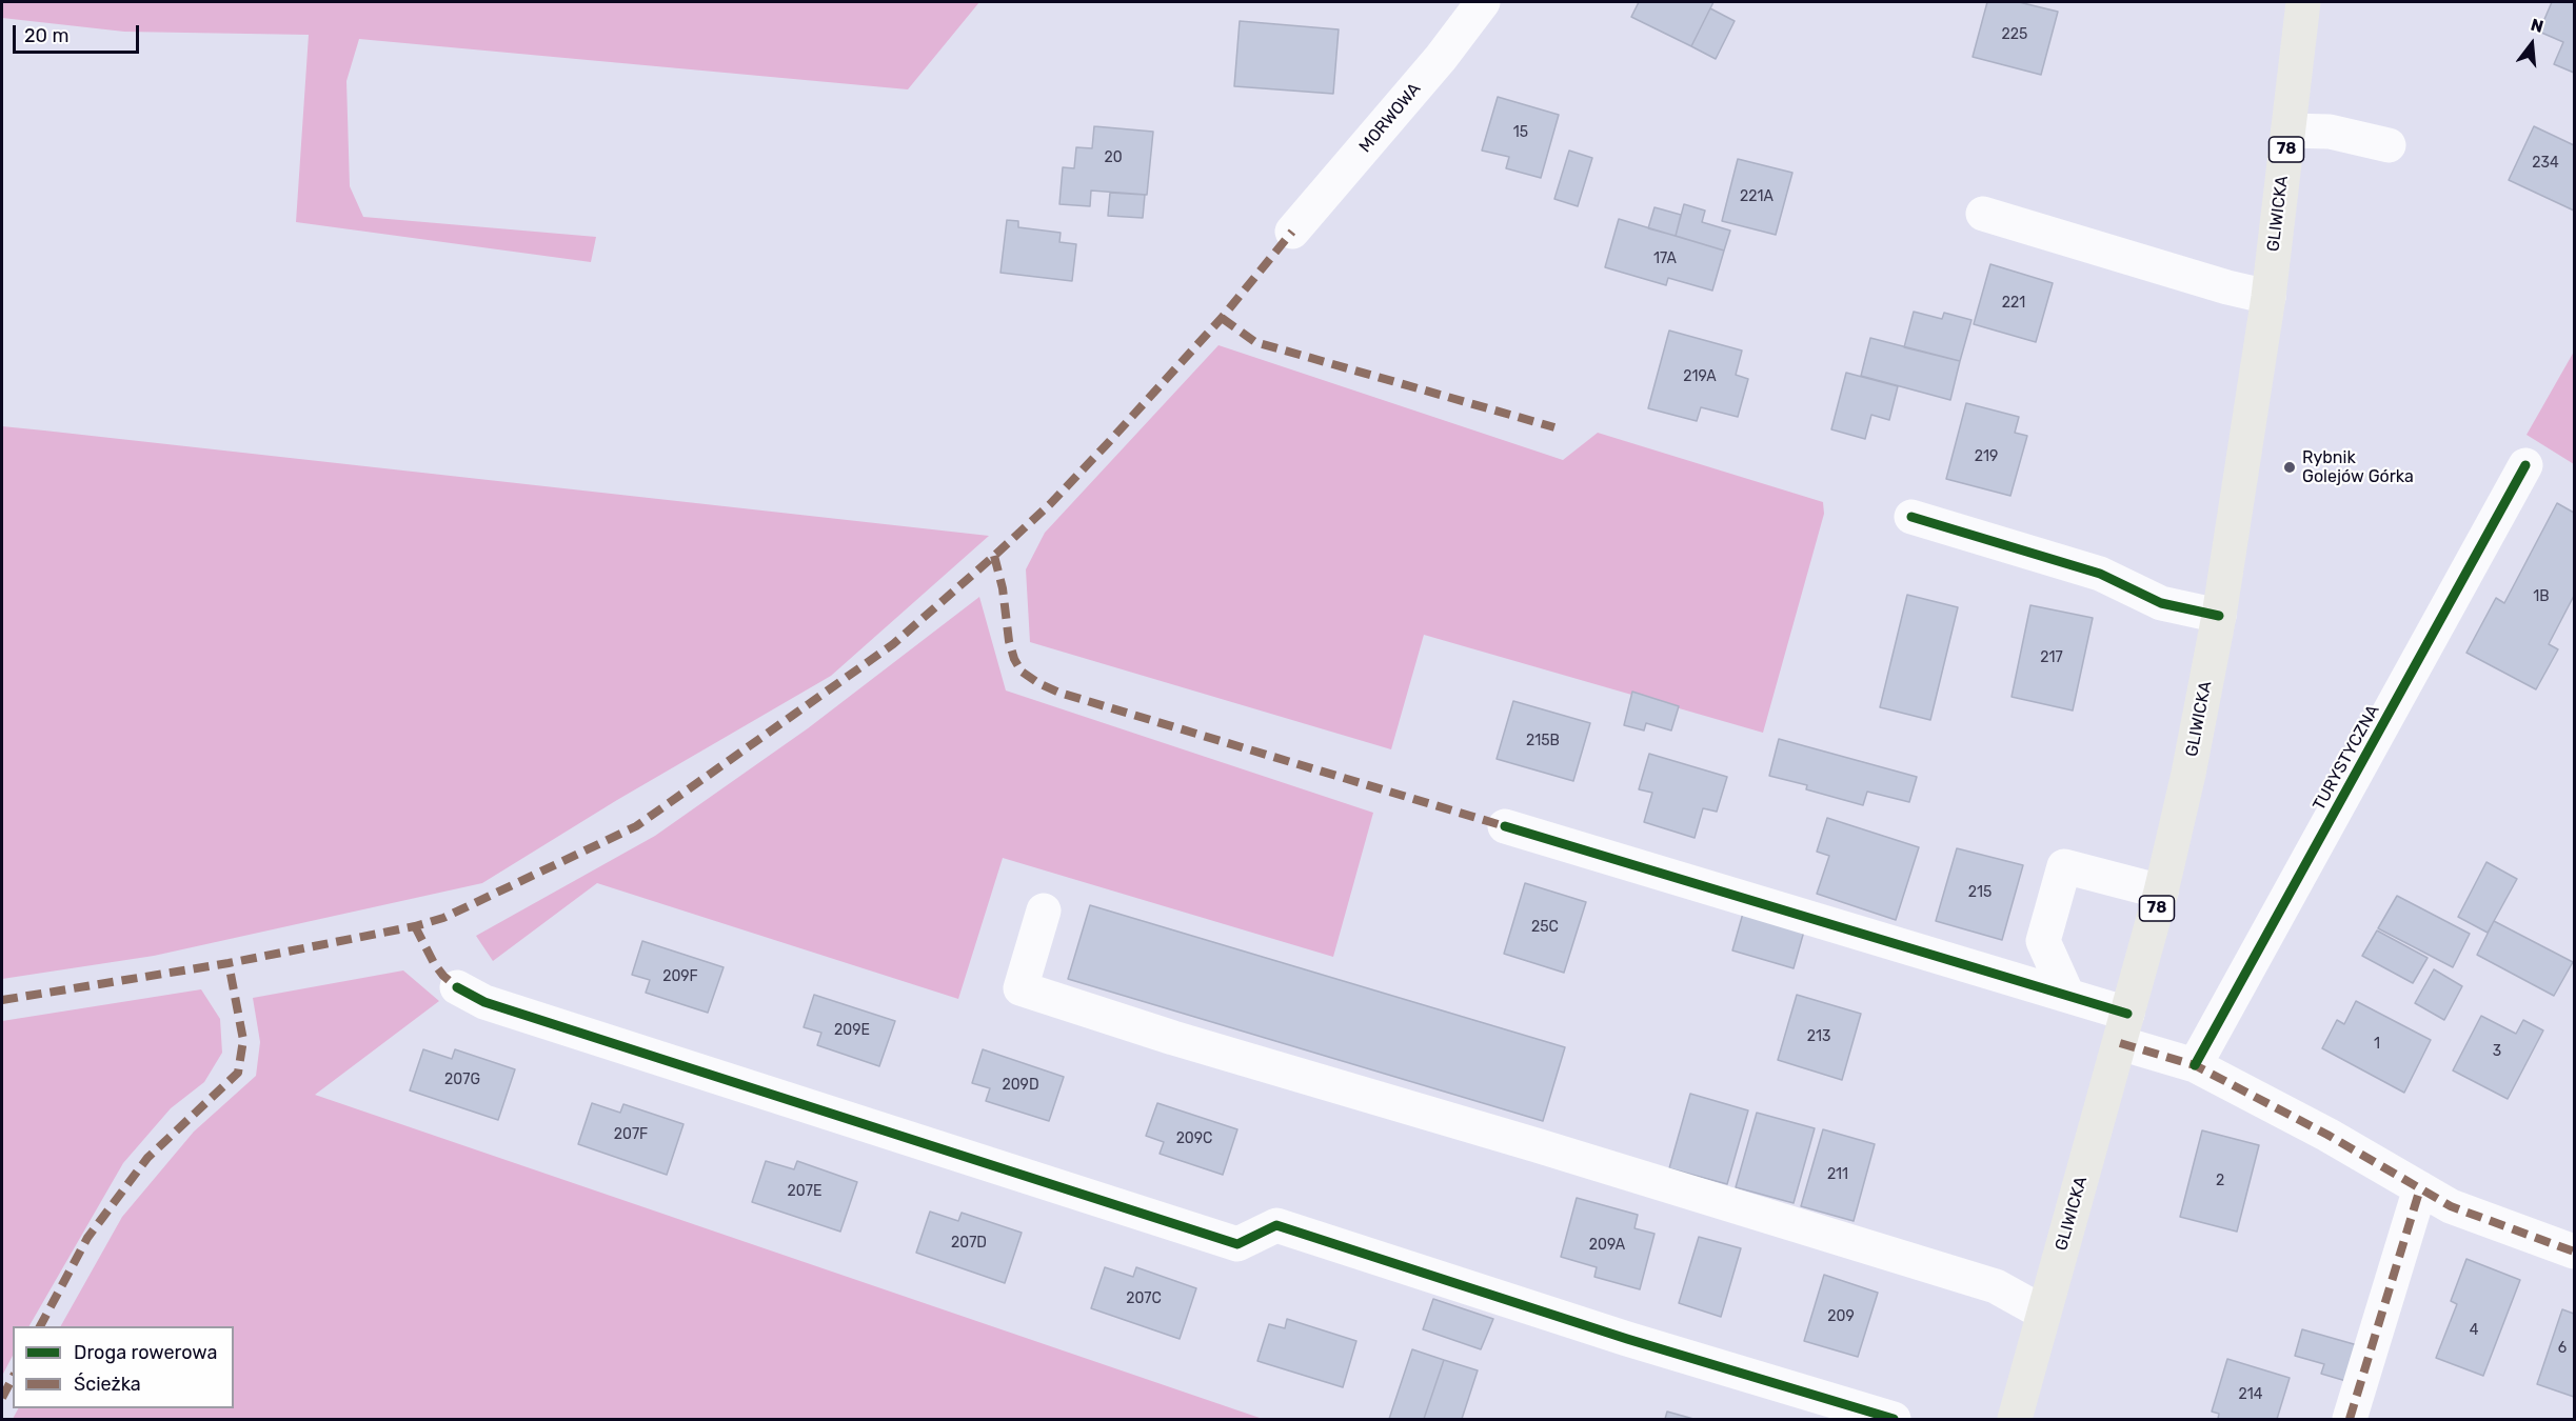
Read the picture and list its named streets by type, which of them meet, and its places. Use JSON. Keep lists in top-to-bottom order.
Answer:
{
  "streets": {
    "main road": ["78", "GLIWICKA"],
    "street": ["MORWOWA", "TURYSTYCZNA"]
  },
  "places": ["Rybnik Golejów Górka"],
  "house_numbers": [
    "225",
    "15",
    "20",
    "234",
    "221A",
    "17A",
    "221",
    "219A",
    "219",
    "1B",
    "217",
    "215B",
    "215",
    "25C",
    "209F",
    "209E",
    "213",
    "1",
    "3",
    "207G",
    "209D",
    "207F",
    "209C",
    "211",
    "2",
    "207E",
    "207D",
    "209A",
    "207C",
    "209",
    "4",
    "6",
    "214"
  ],
  "legend": ["Droga rowerowa", "Ścieżka"],
  "scale_bar": "20 m",
  "north": "top"
}
